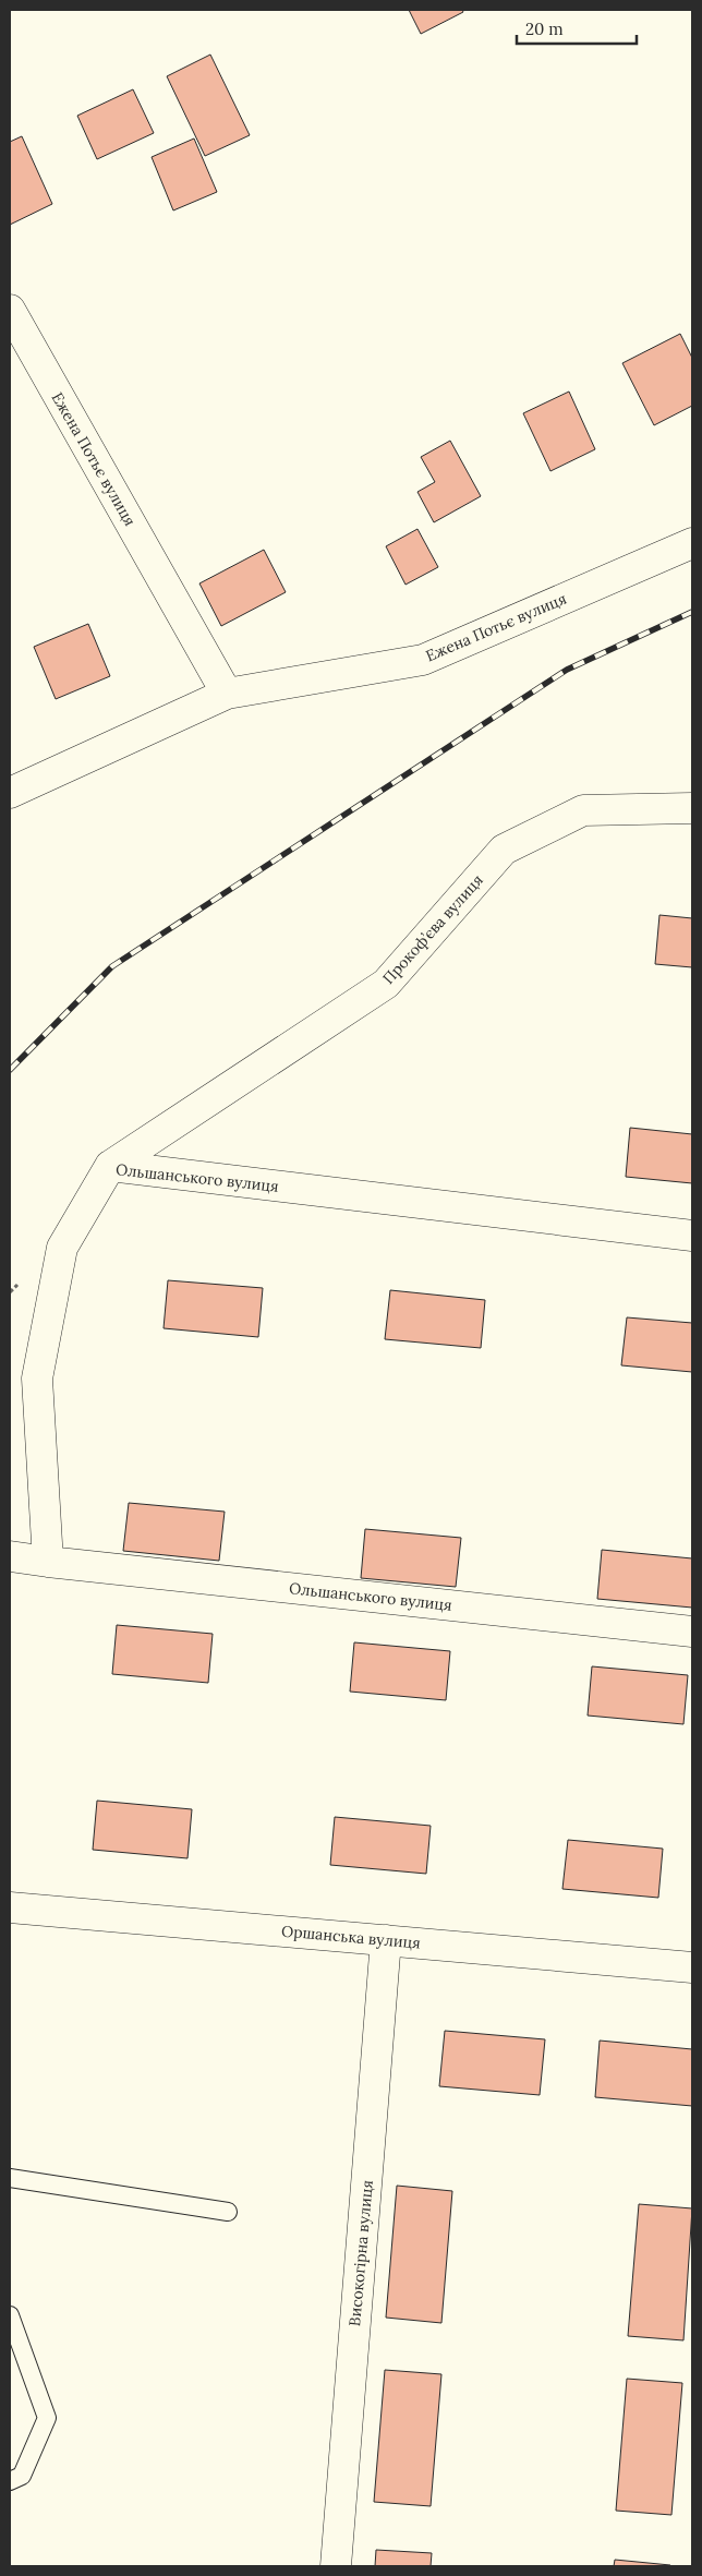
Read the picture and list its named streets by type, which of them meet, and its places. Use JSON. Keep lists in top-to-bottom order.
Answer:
{
  "streets": {
    "street": [
      "Ежена Потьє вулиця",
      "Прокоф’єва вулиця",
      "Ольшанського вулиця",
      "Оршанська вулиця",
      "Високогірна вулиця"
    ]
  },
  "crossings": [
    ["Прокоф’єва вулиця", "Ольшанського вулиця"],
    ["Оршанська вулиця", "Високогірна вулиця"]
  ],
  "scale_bar": "20 m"
}
